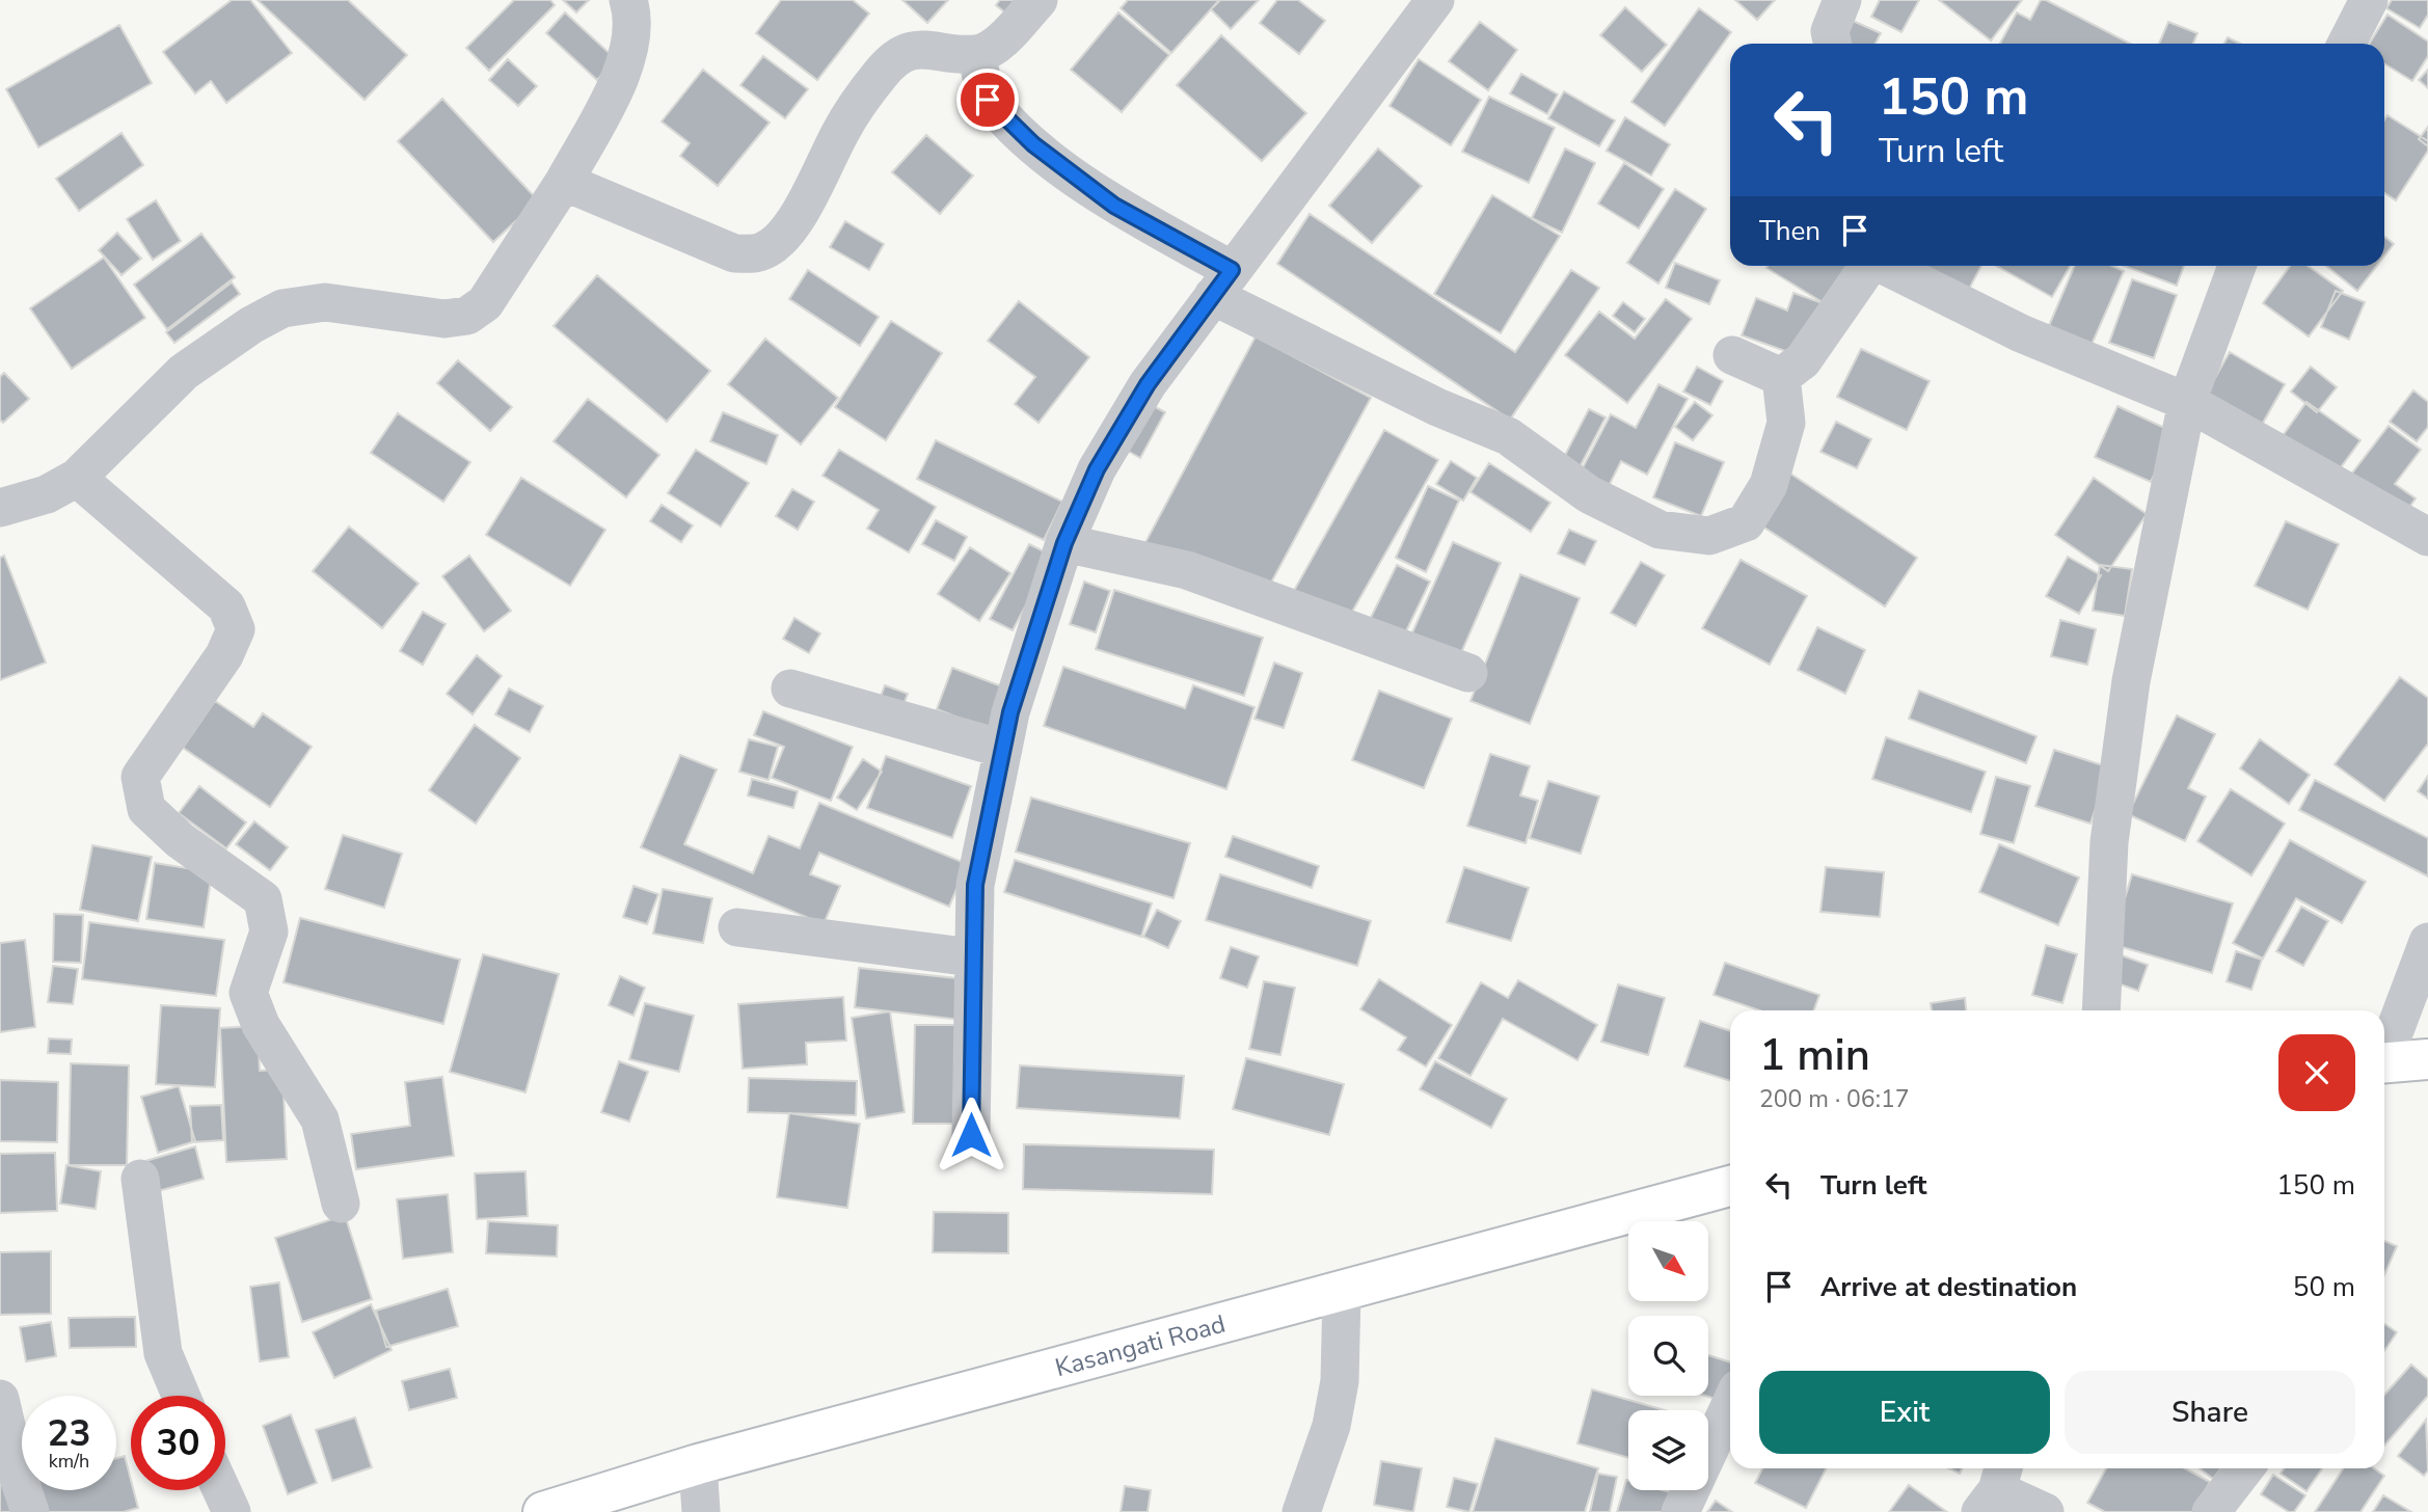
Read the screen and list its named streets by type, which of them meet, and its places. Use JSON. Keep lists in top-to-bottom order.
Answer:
{
  "streets": {
    "street": ["Kasangati Road"]
  },
  "north": "bottom right",
  "page": {
    "turn": ["150 m", "Turn left"],
    "then": "Then",
    "heading": ["1 min", "200 m · 06:17"],
    "list": [
      {
        "name": "Turn left",
        "value": "150 m"
      },
      {
        "name": "Arrive at destination",
        "value": "50 m"
      }
    ],
    "buttons": ["Exit", "Share"],
    "speed": "23 km/h",
    "limit": "30"
  }
}
